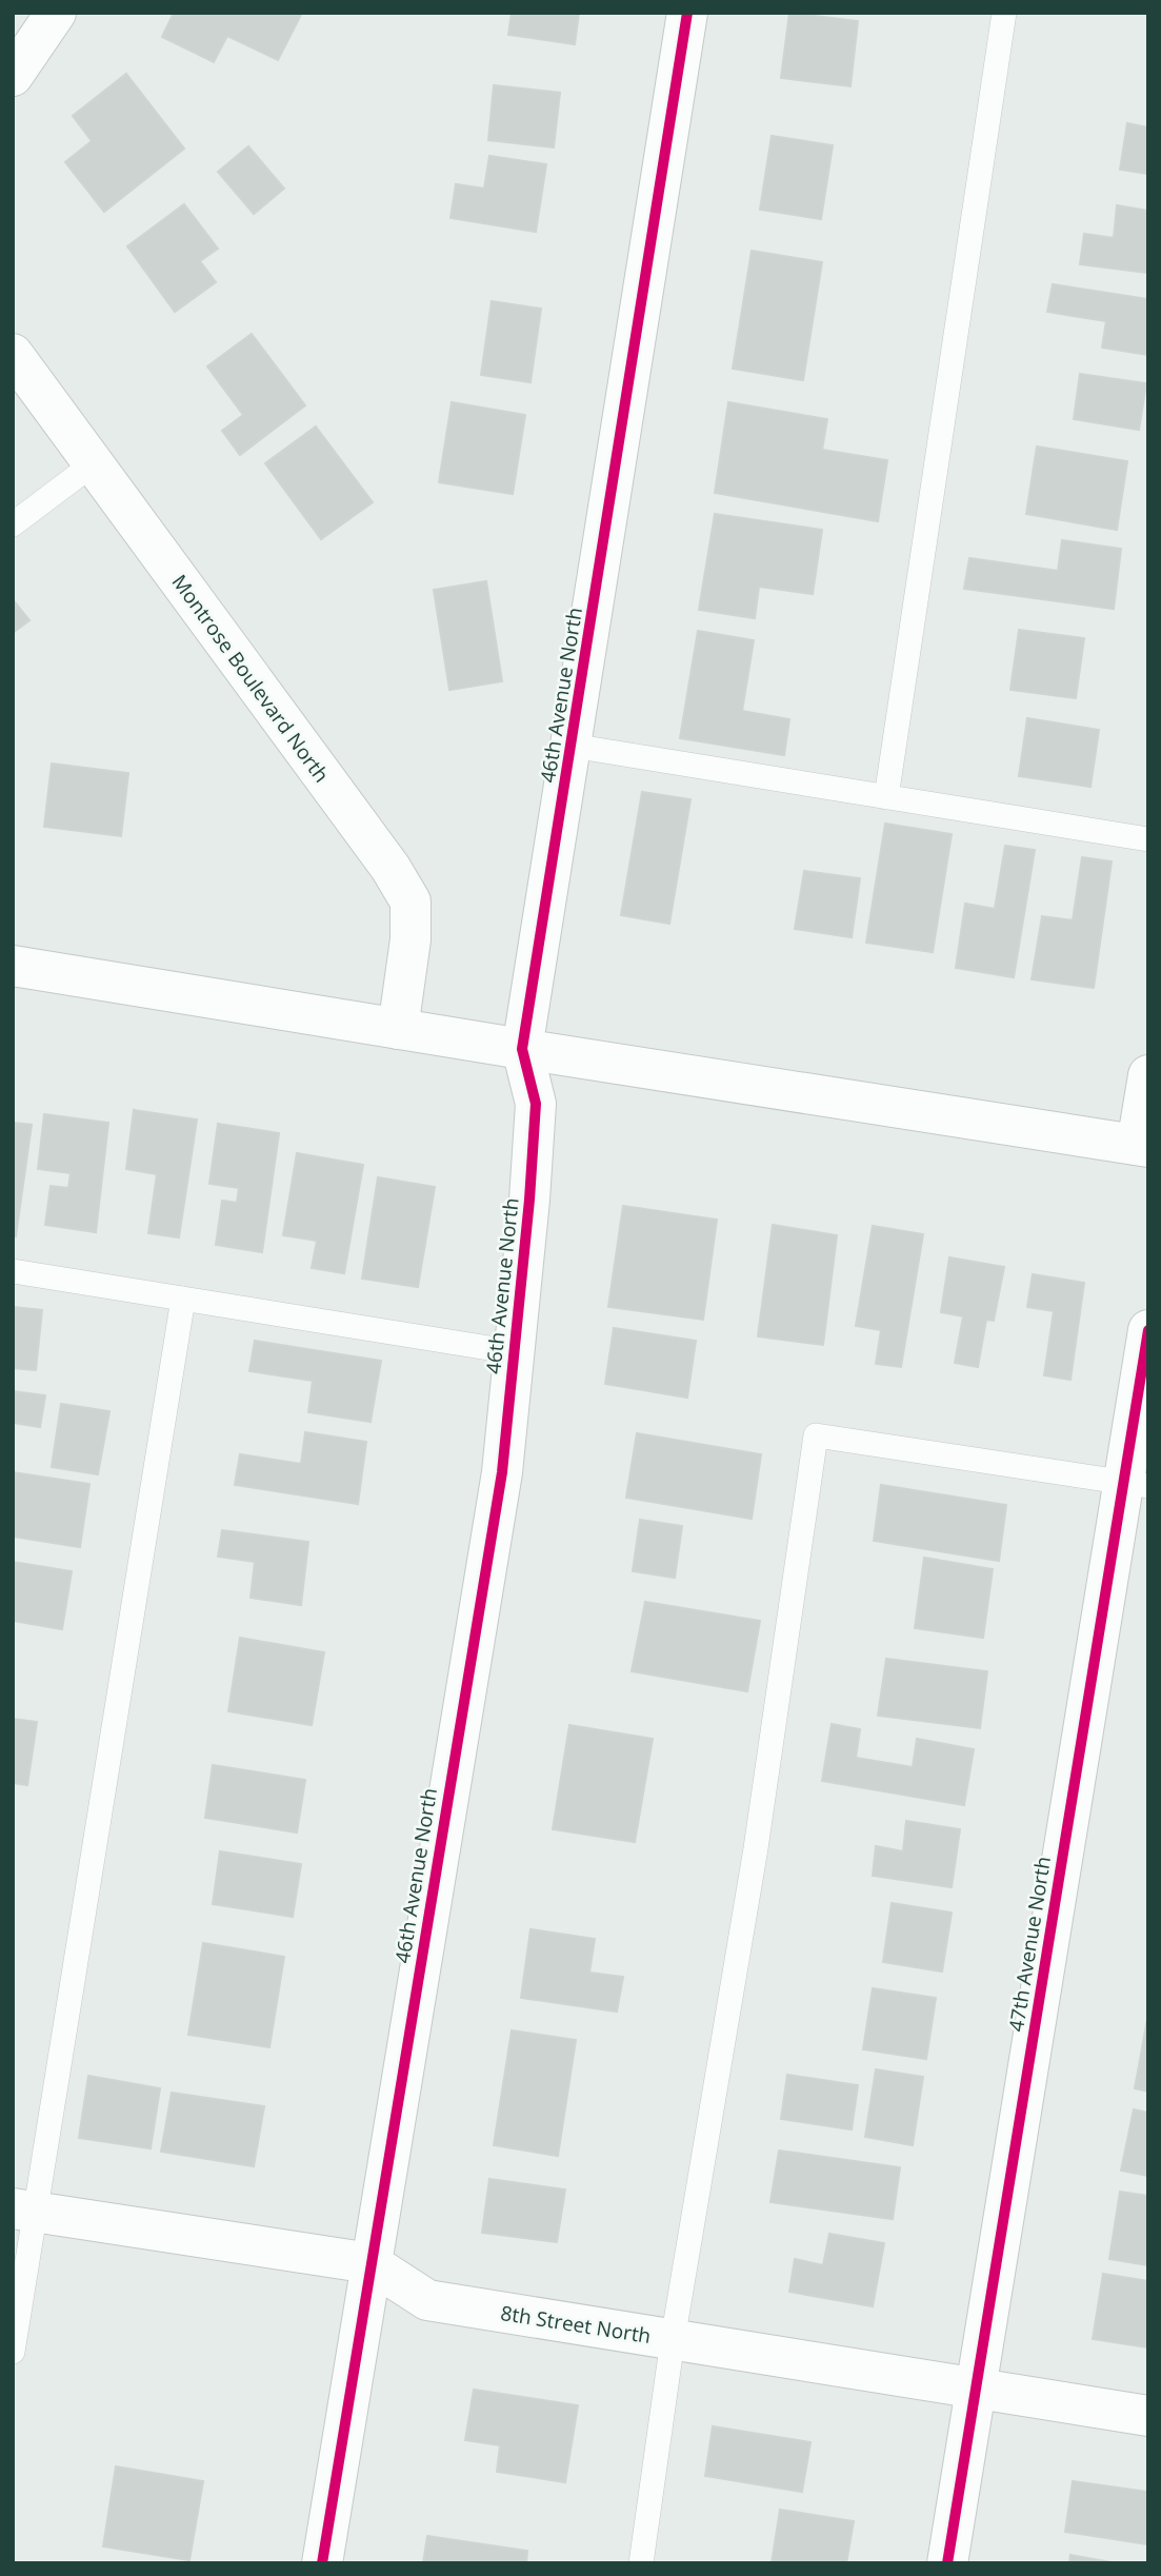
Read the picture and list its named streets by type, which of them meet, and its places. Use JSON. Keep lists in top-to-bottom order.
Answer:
{
  "streets": {
    "street": [
      "Montrose Boulevard North",
      "46th Avenue North",
      "47th Avenue North",
      "8th Street North"
    ]
  },
  "crossings": [
    ["46th Avenue North", "8th Street North"],
    ["47th Avenue North", "8th Street North"]
  ]
}
